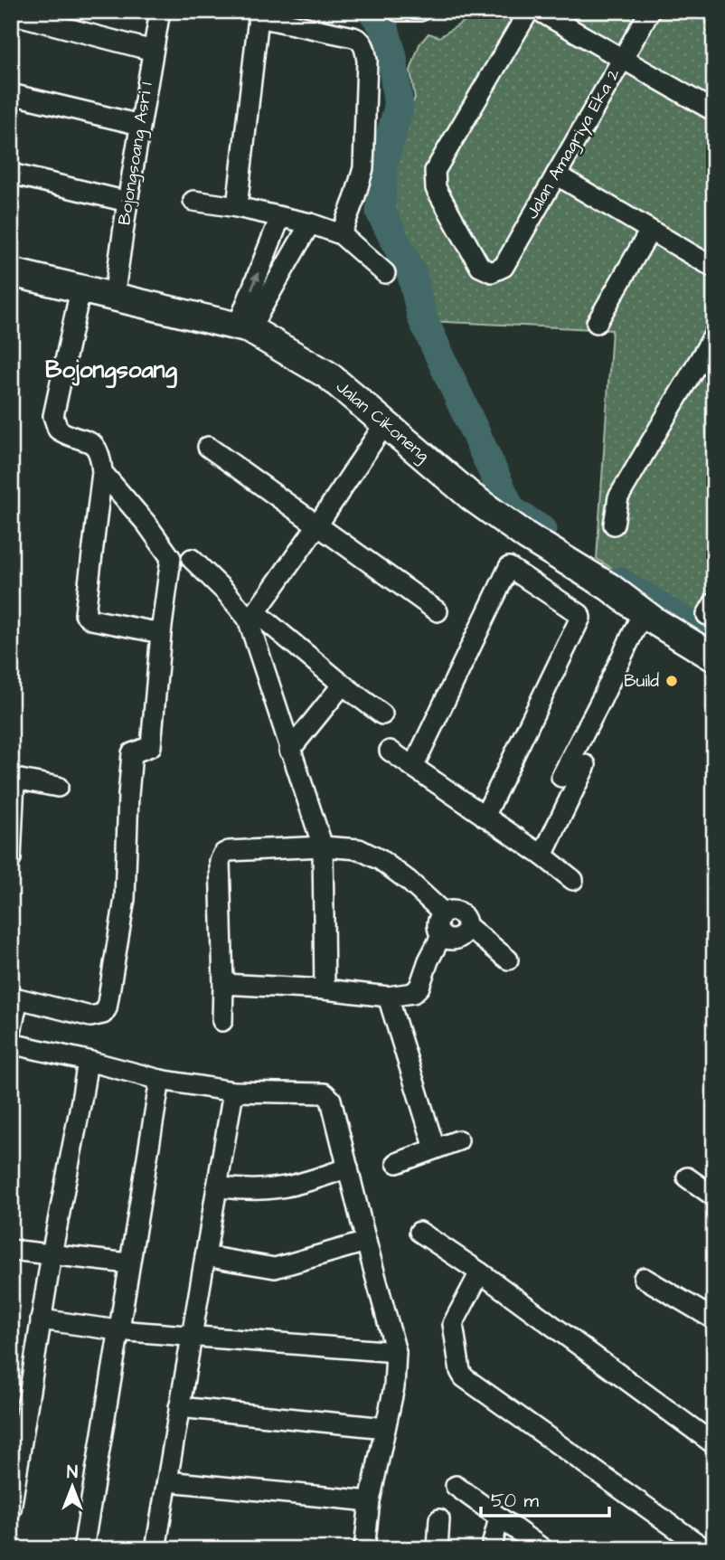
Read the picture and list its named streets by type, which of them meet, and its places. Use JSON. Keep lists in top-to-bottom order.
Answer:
{
  "streets": {
    "street": ["Jalan Amagriya Eka 2", "Bojongsoang Asri 1", "Jalan Cikoneng"]
  },
  "crossings": [
    ["Bojongsoang Asri 1", "Jalan Cikoneng"]
  ],
  "districts": ["Bojongsoang"],
  "places": ["Build"],
  "scale_bar": "50 m",
  "north": "top"
}
